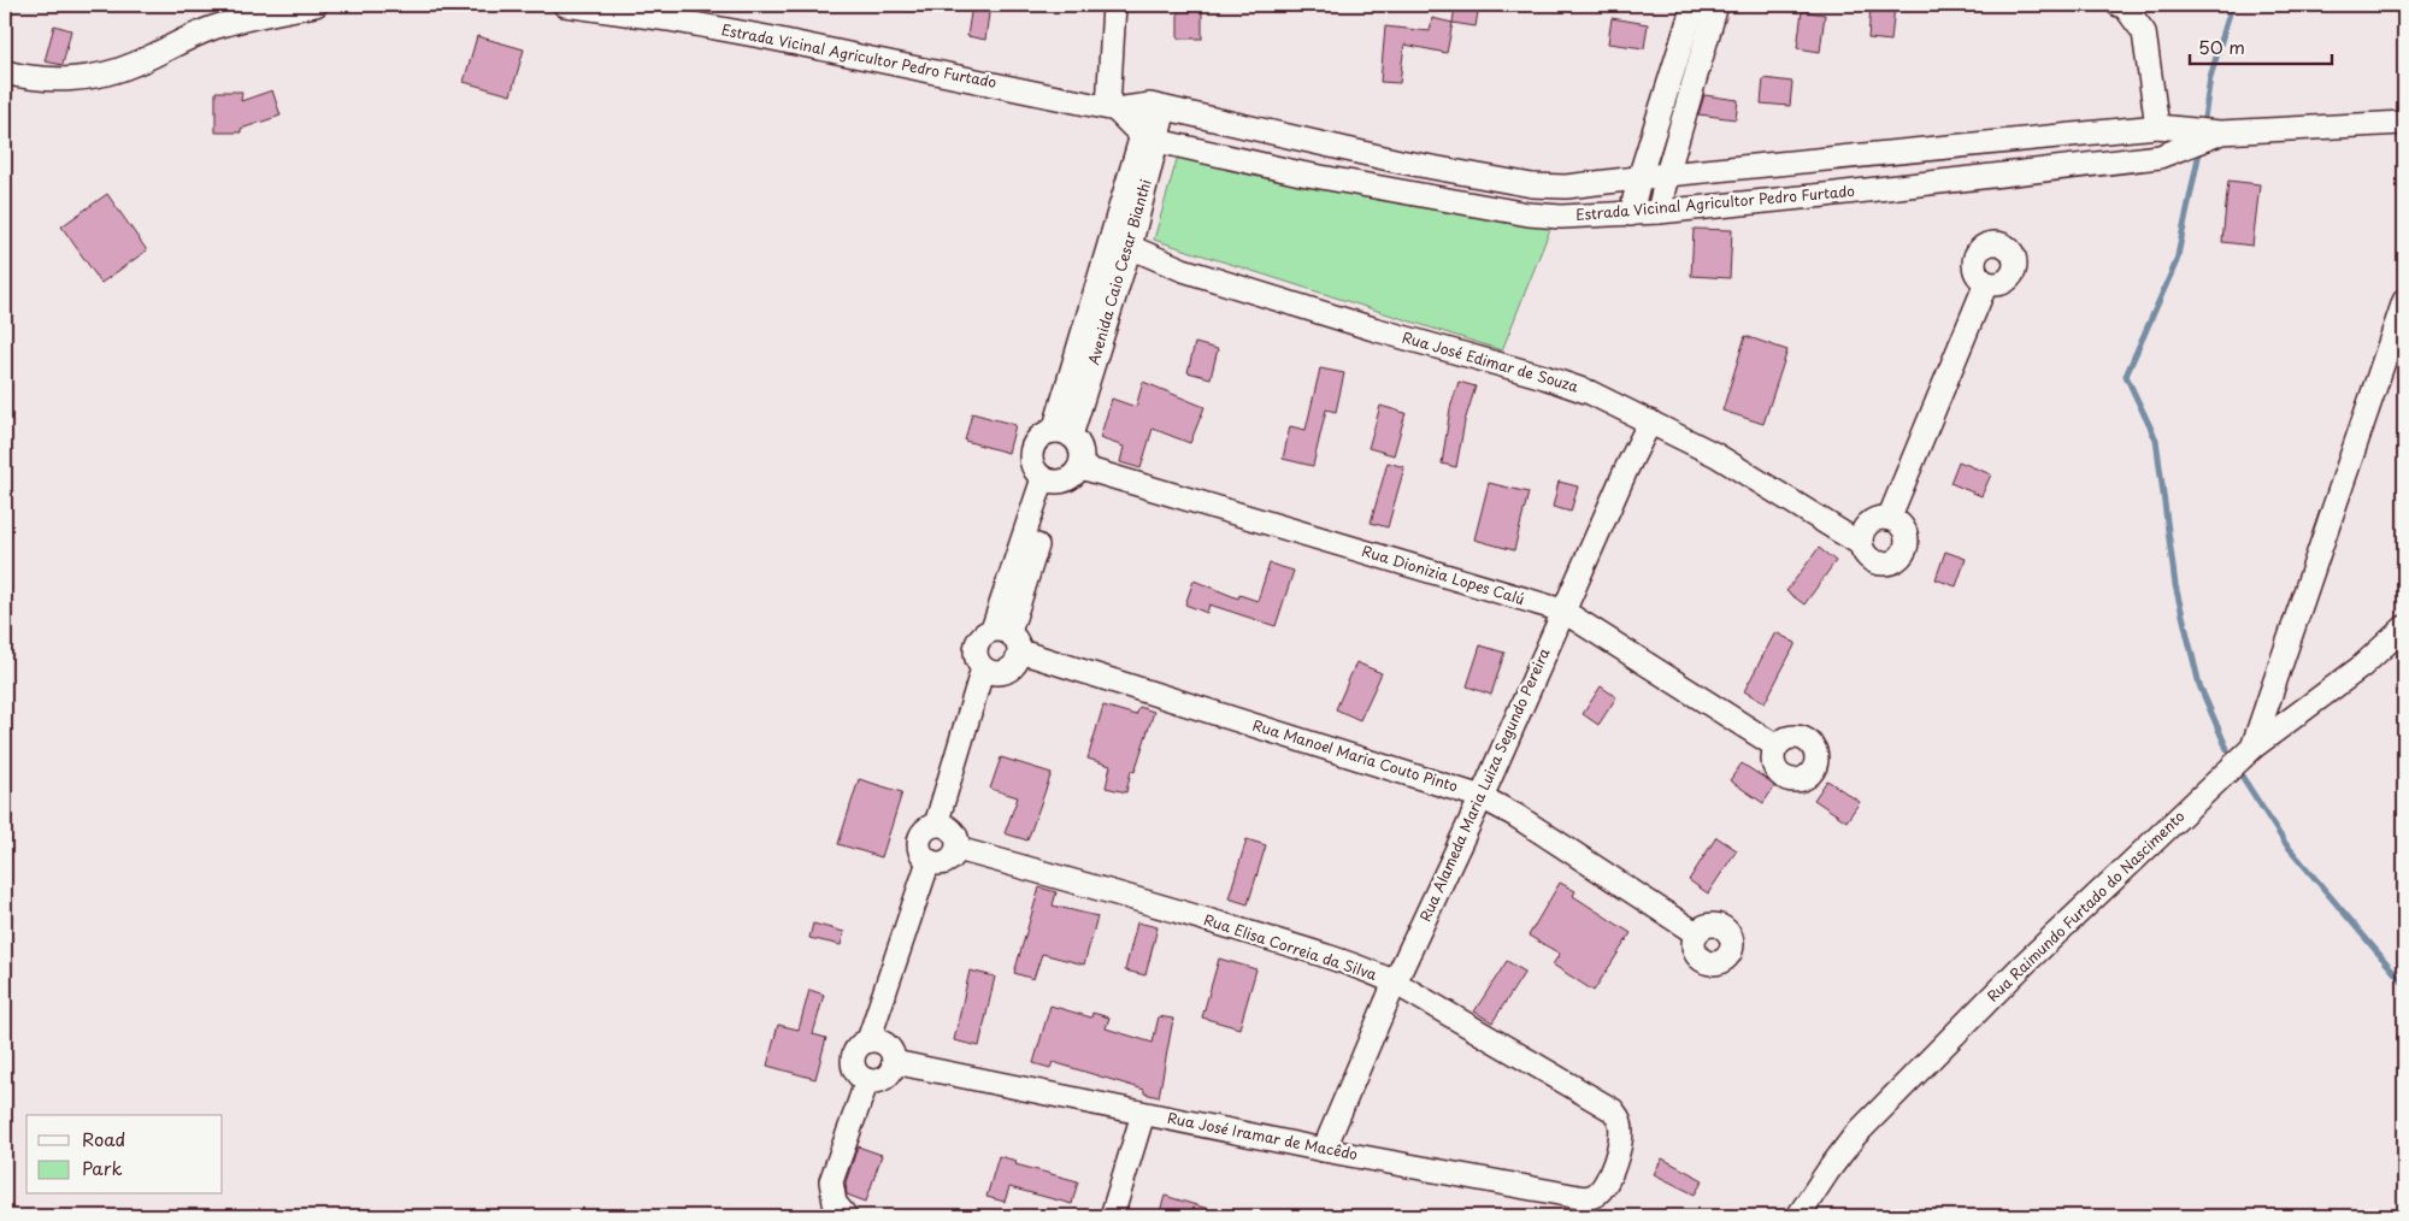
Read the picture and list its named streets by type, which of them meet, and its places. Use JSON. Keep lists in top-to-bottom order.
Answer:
{
  "streets": {
    "street": [
      "Estrada Vicinal Agricultor Pedro Furtado",
      "Avenida Caio Cesar Bianthi",
      "Rua José Edimar de Souza",
      "Rua Dionizia Lopes Calú",
      "Rua Manoel Maria Couto Pinto",
      "Rua Alameda Maria Luiza Segundo Pereira",
      "Rua Raimundo Furtado do Nascimento",
      "Rua Elisa Correia da Silva",
      "Rua José Iramar de Macêdo"
    ]
  },
  "crossings": [
    ["Estrada Vicinal Agricultor Pedro Furtado", "Avenida Caio Cesar Bianthi"],
    ["Avenida Caio Cesar Bianthi", "Rua José Edimar de Souza"],
    ["Avenida Caio Cesar Bianthi", "Rua Dionizia Lopes Calú"],
    ["Rua José Edimar de Souza", "Rua Alameda Maria Luiza Segundo Pereira"],
    ["Rua Dionizia Lopes Calú", "Rua Alameda Maria Luiza Segundo Pereira"],
    ["Rua Manoel Maria Couto Pinto", "Rua Alameda Maria Luiza Segundo Pereira"],
    ["Rua Alameda Maria Luiza Segundo Pereira", "Rua Elisa Correia da Silva"],
    ["Rua Alameda Maria Luiza Segundo Pereira", "Rua José Iramar de Macêdo"],
    ["Rua Elisa Correia da Silva", "Rua José Iramar de Macêdo"]
  ],
  "legend": ["Road", "Park"],
  "scale_bar": "50 m"
}
